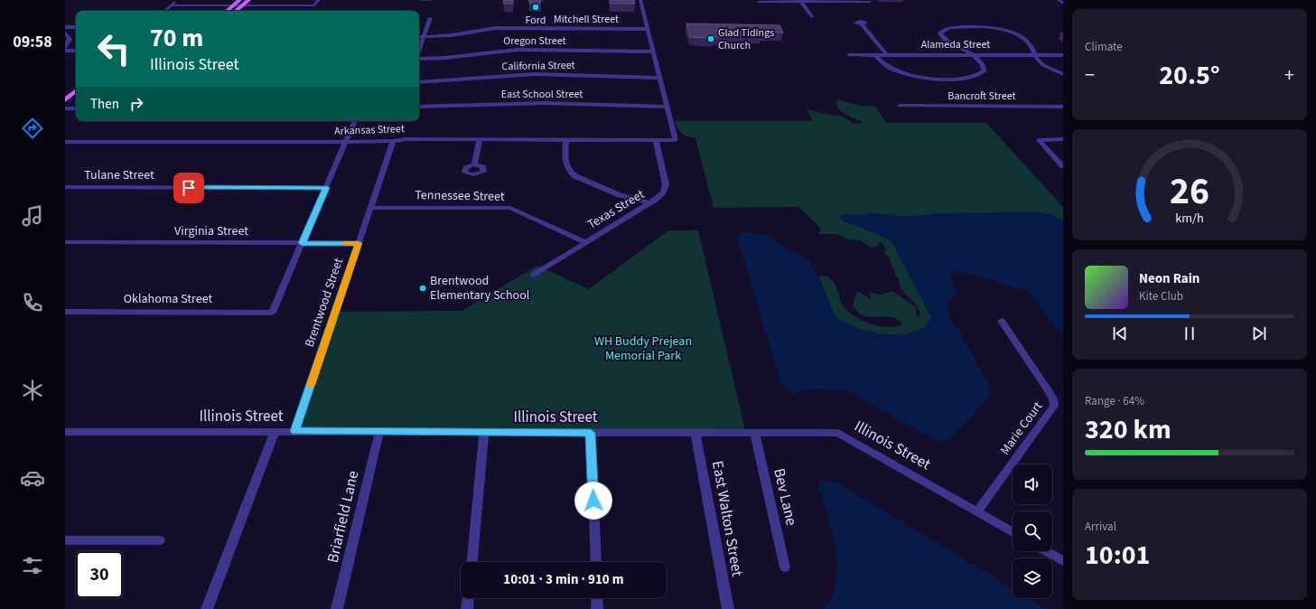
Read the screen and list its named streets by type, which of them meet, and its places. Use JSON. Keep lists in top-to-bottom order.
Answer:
{
  "streets": {
    "street": [
      "Mitchell Street",
      "Oregon Street",
      "Alameda Street",
      "California Street",
      "East School Street",
      "Bancroft Street",
      "Arkansas Street",
      "Tulane Street",
      "Tennessee Street",
      "Texas Street",
      "Virginia Street",
      "Oklahoma Street",
      "Brentwood Street",
      "Illinois Street",
      "Marie Court",
      "Bev Lane",
      "Briarfield Lane",
      "East Walton Street"
    ]
  },
  "crossings": [
    ["East School Street", "Arkansas Street"],
    ["Arkansas Street", "Texas Street"],
    ["Arkansas Street", "Brentwood Street"],
    ["Tennessee Street", "Texas Street"],
    ["Tennessee Street", "Brentwood Street"],
    ["Virginia Street", "Oklahoma Street"],
    ["Virginia Street", "Brentwood Street"],
    ["Brentwood Street", "Illinois Street"],
    ["Illinois Street", "Marie Court"],
    ["Illinois Street", "Bev Lane"],
    ["Illinois Street", "Briarfield Lane"],
    ["Illinois Street", "East Walton Street"]
  ],
  "parks": ["WH Buddy Prejean Memorial Park"],
  "places": ["Ford", "Glad Tidings Church", "Brentwood Elementary School"],
  "page": {
    "tabs": "09:58",
    "tile": [
      "Climate",
      ["Range · 64%", "320 km"],
      ["Arrival", "10:01"]
    ],
    "turn": ["70 m", "Illinois Street"],
    "heat": ["−", "20.5°", "+"],
    "then": "Then",
    "song": ["Neon Rain", "Kite Club"],
    "limit": "30",
    "trip": "10:01 · 3 min · 910 m",
    "gauge": ["26", "km/h"]
  }
}
